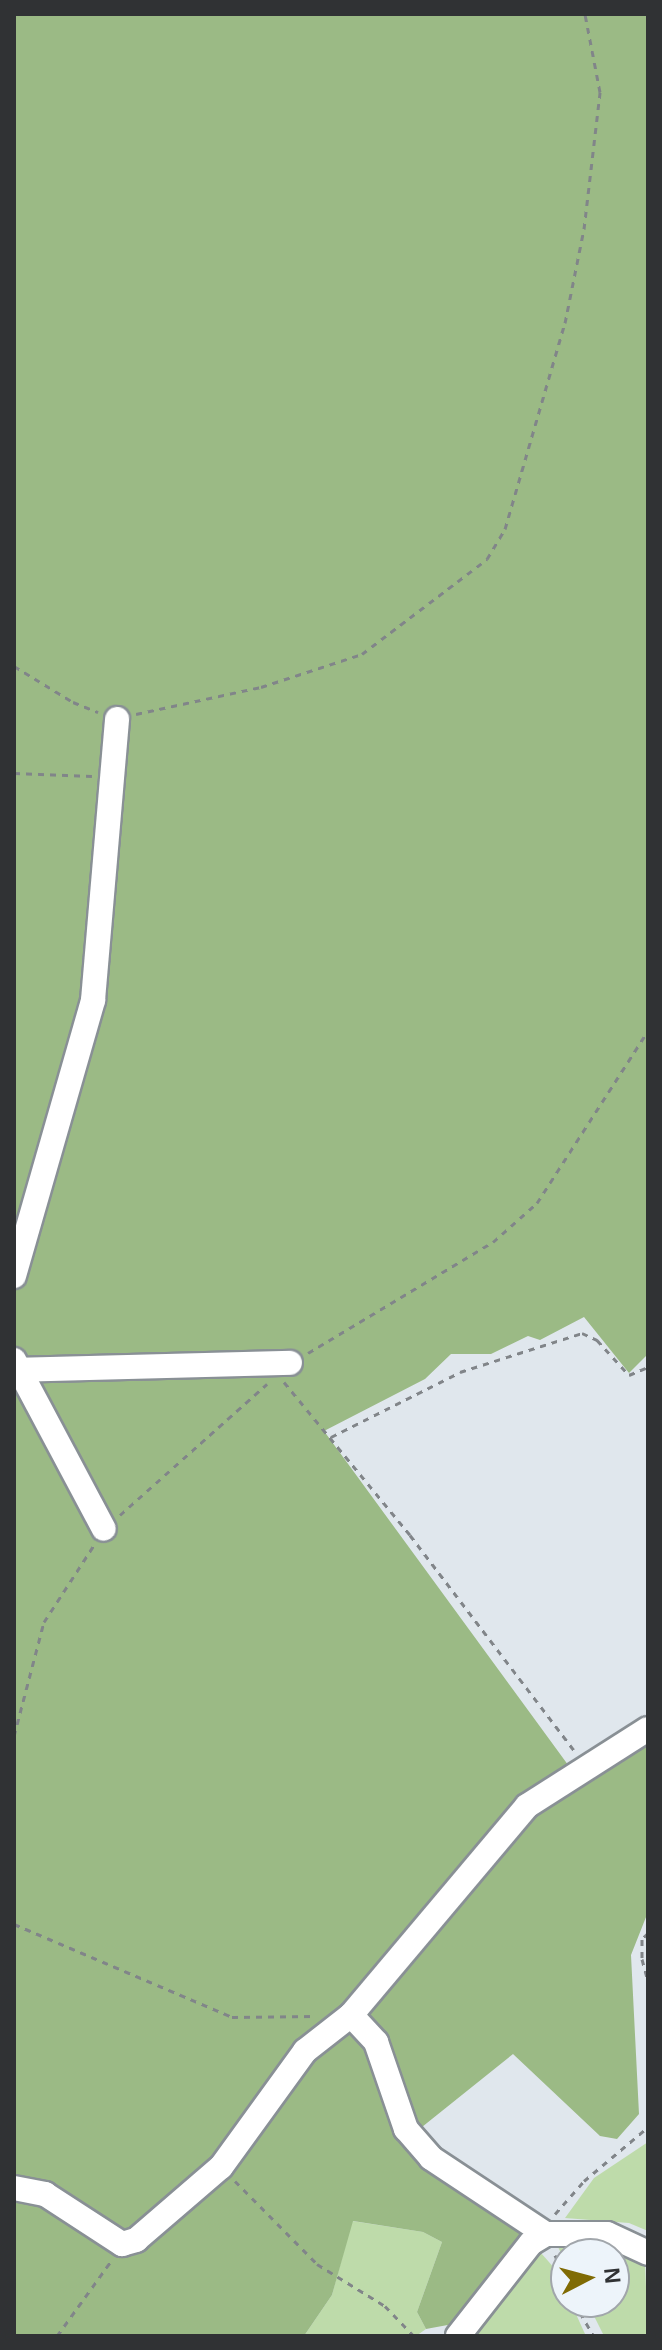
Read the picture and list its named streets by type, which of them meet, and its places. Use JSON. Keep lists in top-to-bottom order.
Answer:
{
  "north": "right"
}
